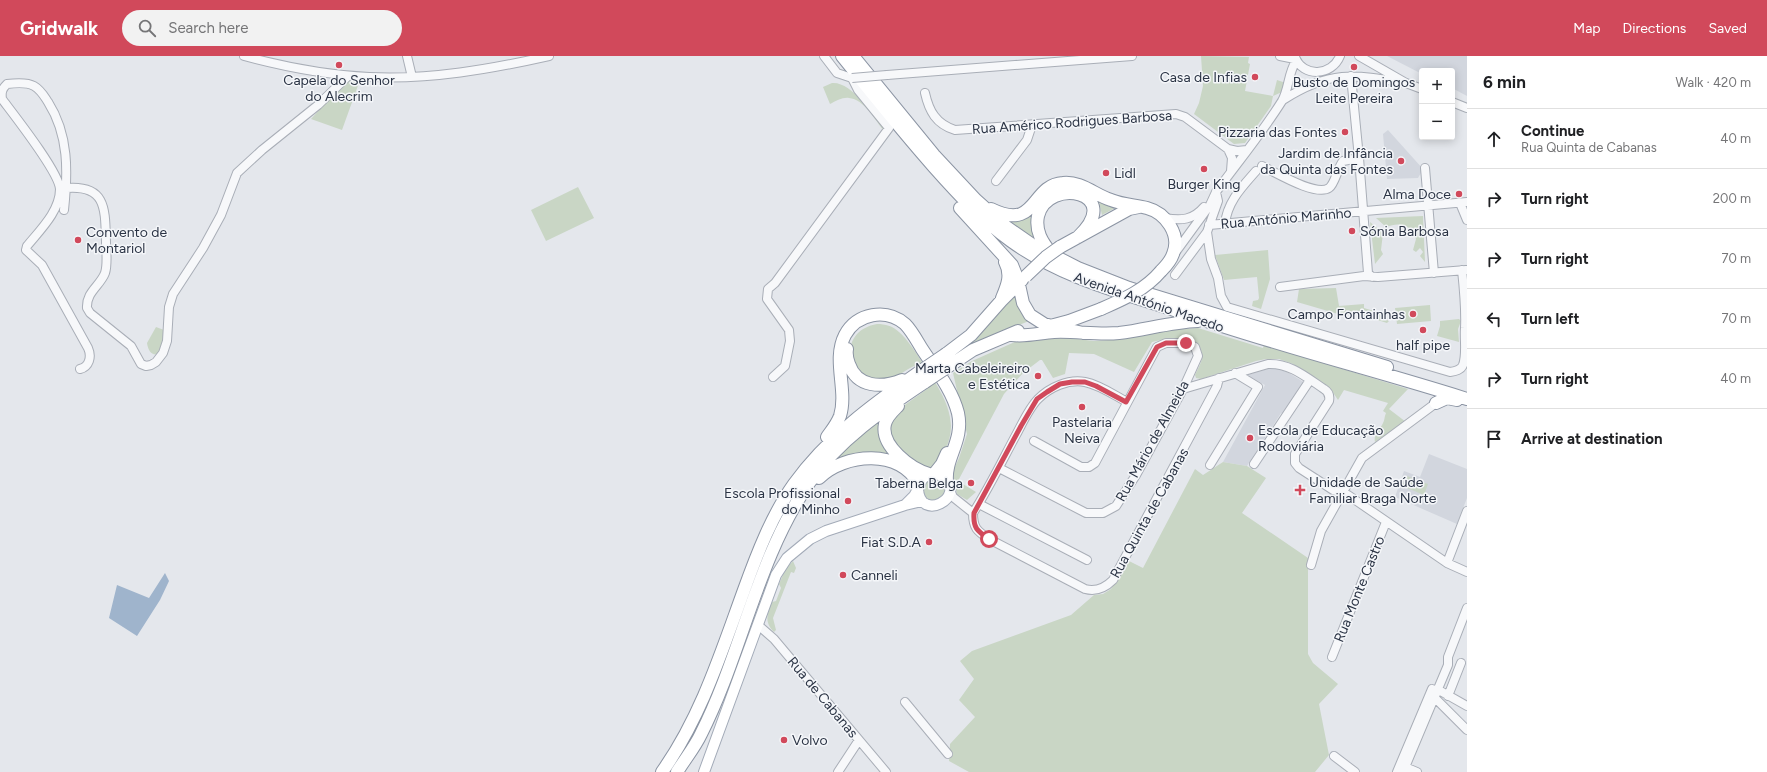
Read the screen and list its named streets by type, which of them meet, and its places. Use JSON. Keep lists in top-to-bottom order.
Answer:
{
  "streets": {
    "highway": ["Avenida António Macedo"],
    "street": [
      "Rua Américo Rodrigues Barbosa",
      "Rua António Marinho",
      "Rua Mário de Almeida",
      "Rua Quinta de Cabanas",
      "Rua Monte Castro",
      "Rua de Cabanas"
    ]
  },
  "places": {
    "other": [
      "Capela do Senhor do Alecrim",
      "Busto de Domingos Leite Pereira",
      "Casa de Infias",
      "Pizzaria das Fontes",
      "Jardim de Infância da Quinta das Fontes",
      "Burger King",
      "Lidl",
      "Alma Doce",
      "Sónia Barbosa",
      "Convento de Montariol",
      "Campo Fontainhas",
      "half pipe",
      "Marta Cabeleireiro e Estética",
      "Pastelaria Neiva",
      "Escola de Educação Rodoviária",
      "Taberna Belga",
      "Escola Profissional do Minho",
      "Fiat S.D.A",
      "Canneli",
      "Volvo"
    ],
    "health": ["Unidade de Saúde Familiar Braga Norte"]
  },
  "page": {
    "header": "Gridwalk",
    "search": "Search here",
    "nav": ["Map", "Directions", "Saved"],
    "heading": ["6 min", "Walk · 420 m"],
    "map_buttons": ["+", "−"],
    "list": [
      ["Continue", "Rua Quinta de Cabanas", "40 m"],
      ["Turn right", "200 m"],
      ["Turn right", "70 m"],
      ["Turn left", "70 m"],
      ["Turn right", "40 m"],
      "Arrive at destination"
    ]
  }
}
